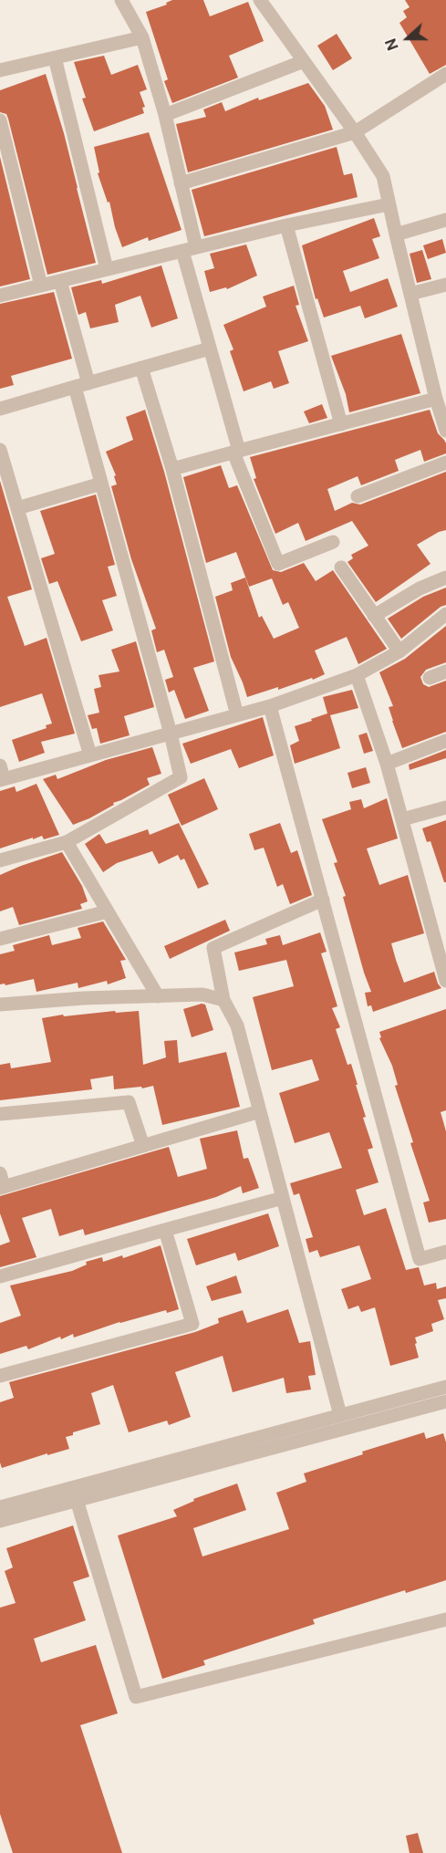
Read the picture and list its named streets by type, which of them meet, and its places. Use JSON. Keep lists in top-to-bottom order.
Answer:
{
  "north": "left"
}
